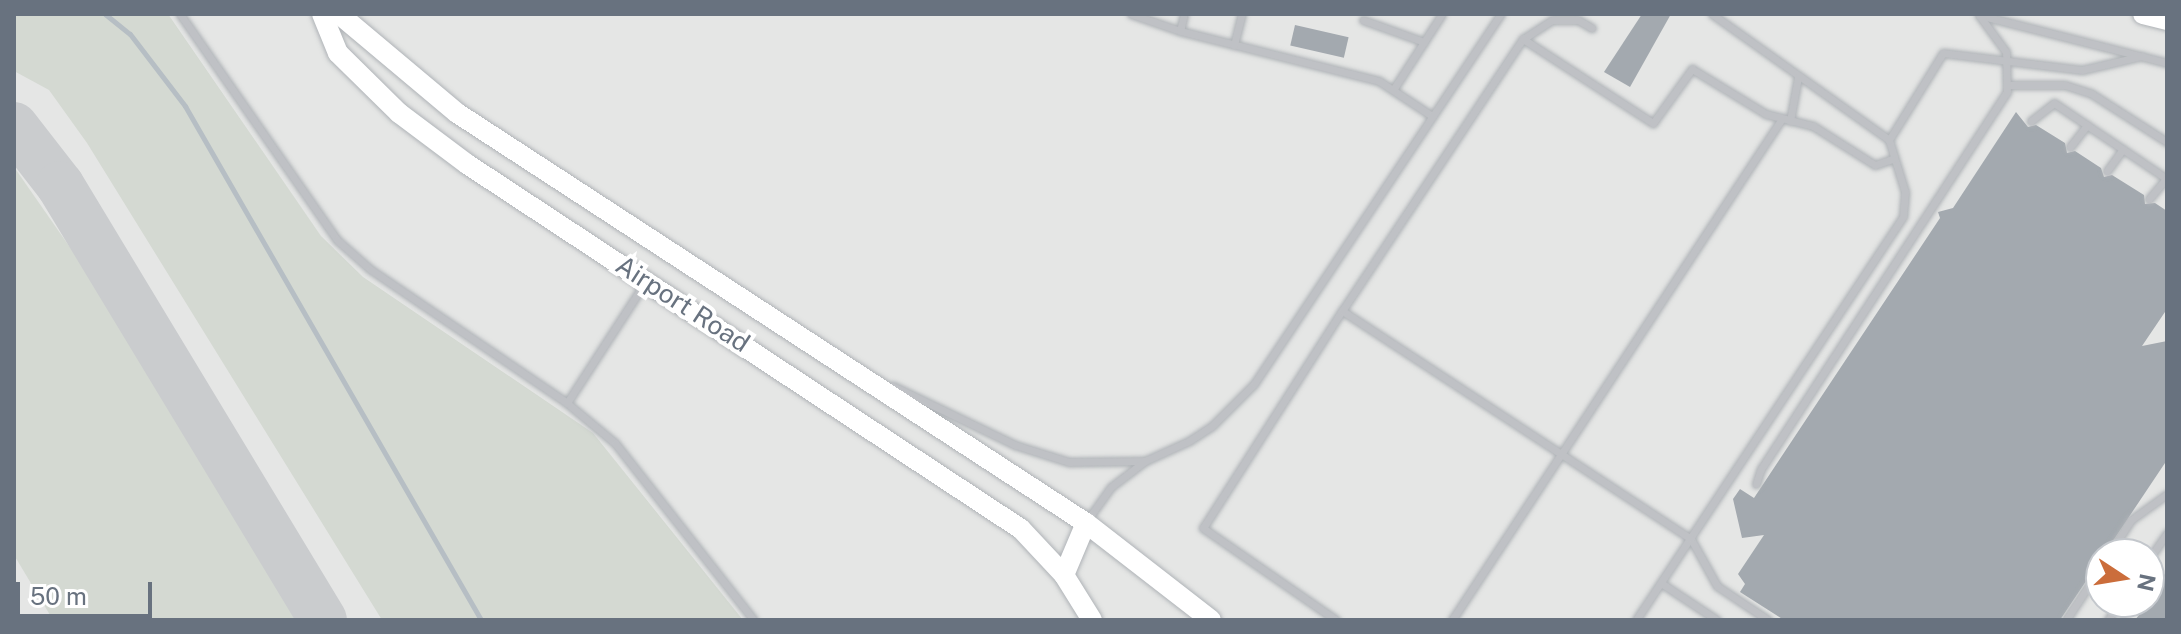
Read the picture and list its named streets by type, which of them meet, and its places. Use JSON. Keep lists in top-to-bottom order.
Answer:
{
  "streets": {
    "main road": ["Airport Road"]
  },
  "scale_bar": "50 m",
  "north": "right"
}
